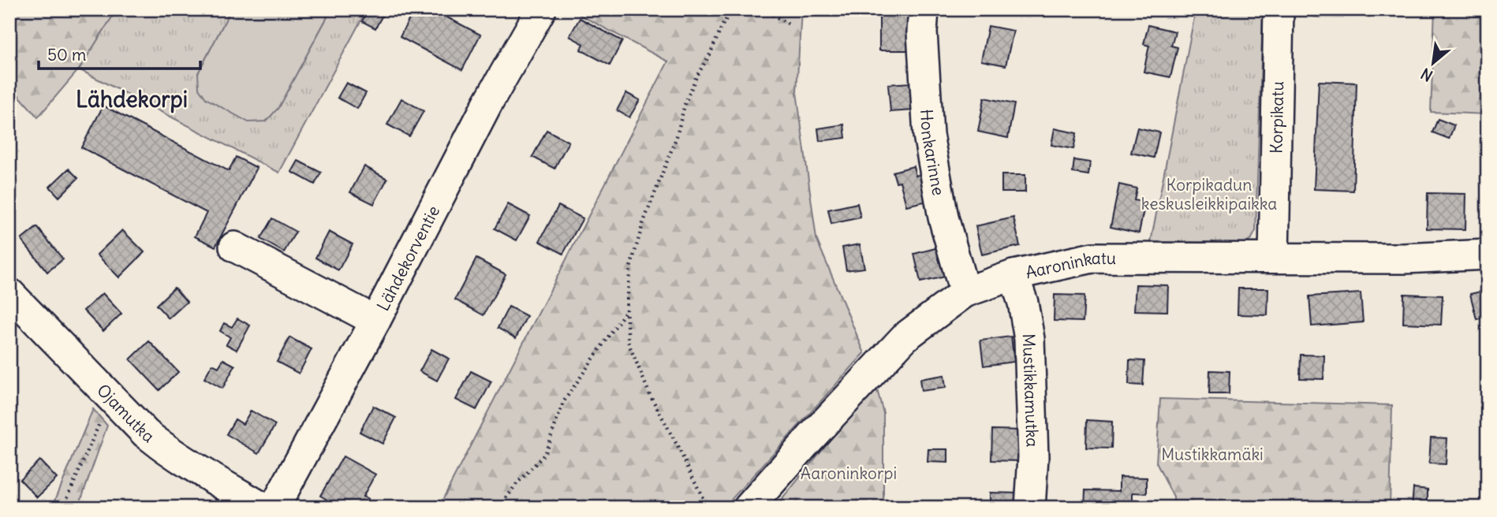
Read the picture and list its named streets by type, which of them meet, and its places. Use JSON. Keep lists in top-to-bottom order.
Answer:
{
  "streets": {
    "street": [
      "Korpikatu",
      "Honkarinne",
      "Lähdekorventie",
      "Aaroninkatu",
      "Mustikkamutka",
      "Ojamutka"
    ]
  },
  "crossings": [
    ["Korpikatu", "Aaroninkatu"],
    ["Honkarinne", "Aaroninkatu"],
    ["Aaroninkatu", "Mustikkamutka"]
  ],
  "districts": ["Lähdekorpi"],
  "parks": ["Korpikadun keskusleikkipaikka", "Mustikkamäki", "Aaroninkorpi"],
  "scale_bar": "50 m",
  "north": "bottom left"
}
